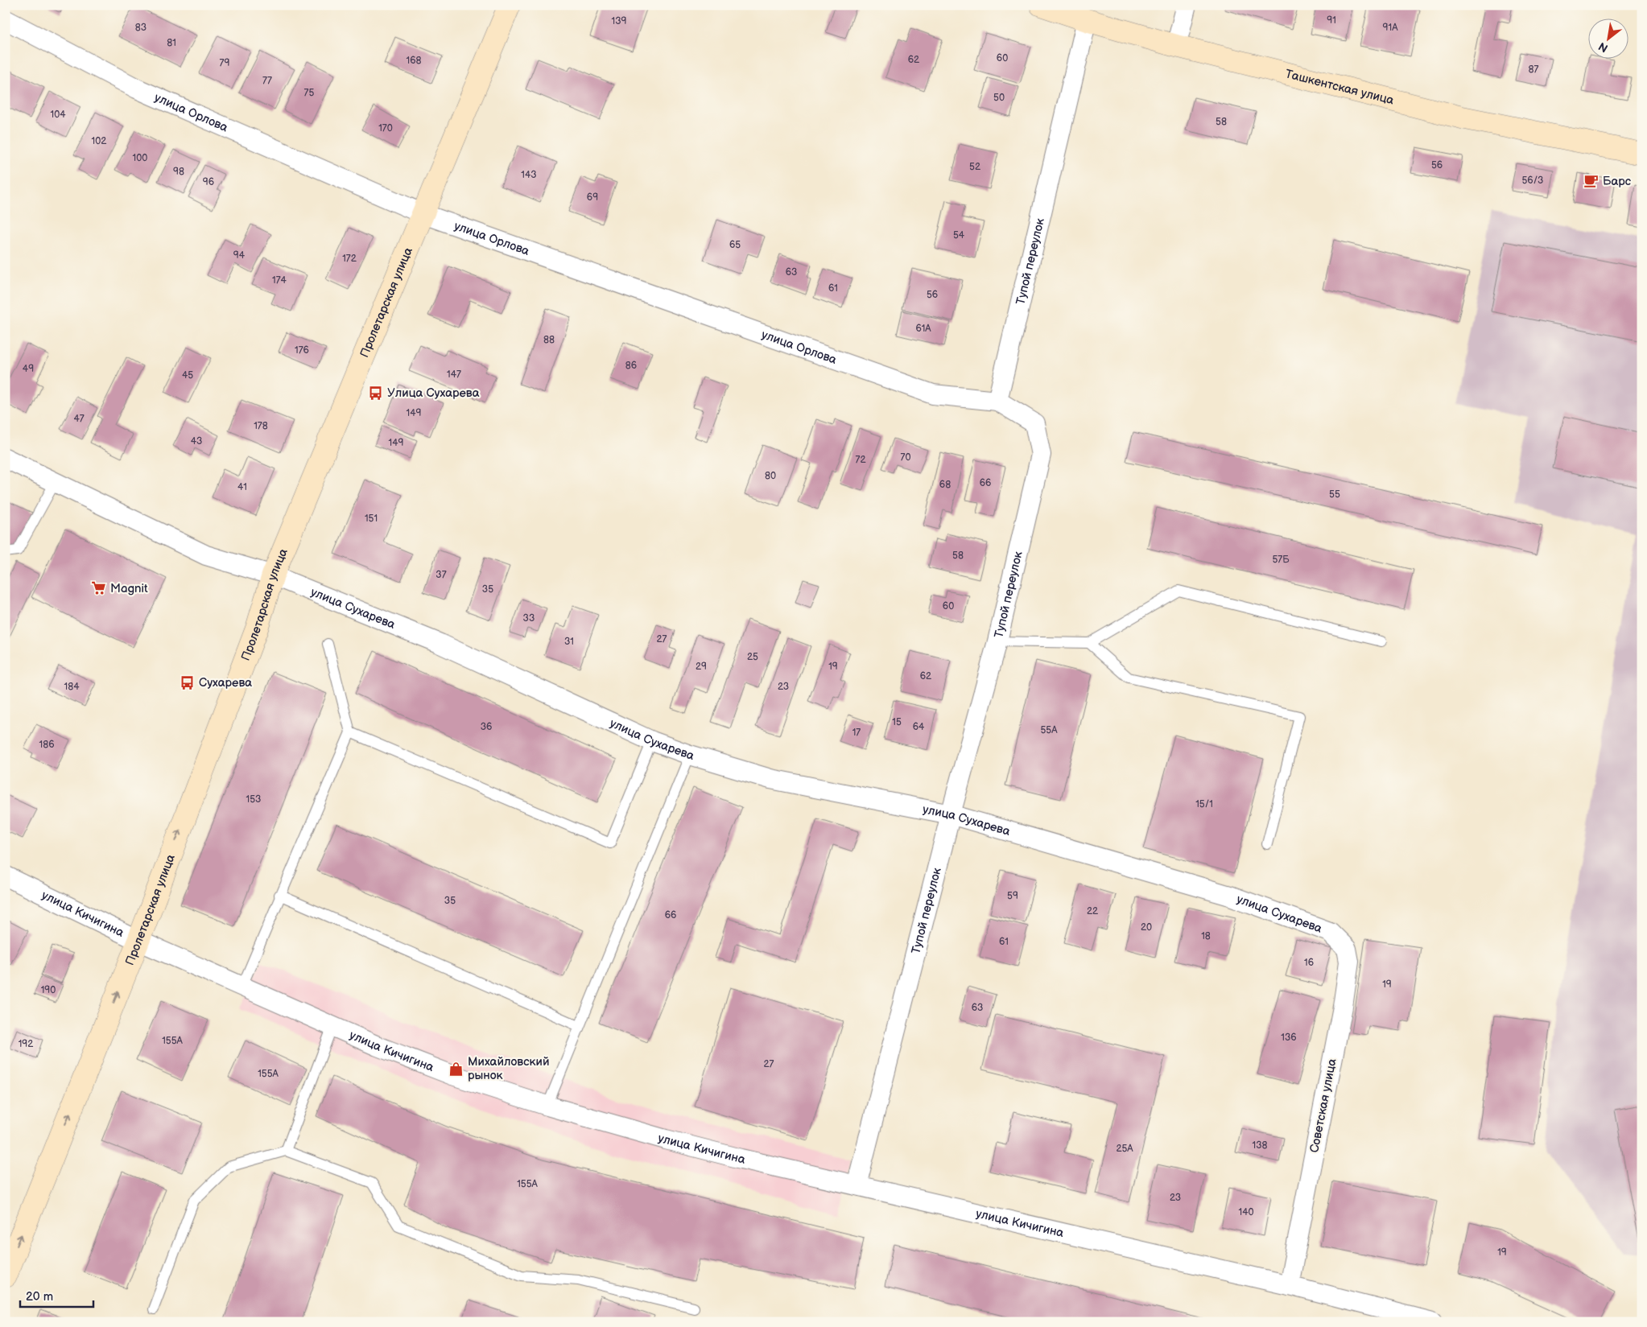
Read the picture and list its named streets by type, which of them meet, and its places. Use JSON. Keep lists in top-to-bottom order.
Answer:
{
  "streets": {
    "main road": ["Ташкентская улица", "Пролетарская улица"],
    "street": [
      "улица Орлова",
      "Тупой переулок",
      "улица Сухарева",
      "улица Кичигина",
      "Советская улица"
    ]
  },
  "crossings": [
    ["Ташкентская улица", "Тупой переулок"],
    ["улица Орлова", "Тупой переулок"],
    ["улица Орлова", "Пролетарская улица"],
    ["Тупой переулок", "улица Сухарева"],
    ["Тупой переулок", "улица Кичигина"],
    ["Пролетарская улица", "улица Сухарева"],
    ["Пролетарская улица", "улица Кичигина"],
    ["улица Сухарева", "Советская улица"],
    ["улица Кичигина", "Советская улица"]
  ],
  "one_way": ["Пролетарская улица"],
  "places": {
    "cafe": ["Барс"],
    "bus stop": ["Улица Сухарева", "Сухарева"],
    "supermarket": ["Magnit"],
    "shop": ["Михайловский рынок"]
  },
  "house_numbers": [
    "91",
    "139",
    "83",
    "91А",
    "81",
    "60",
    "62",
    "168",
    "79",
    "87",
    "77",
    "75",
    "50",
    "104",
    "58",
    "170",
    "102",
    "100",
    "56",
    "52",
    "98",
    "143",
    "56/3",
    "96",
    "69",
    "54",
    "65",
    "94",
    "172",
    "63",
    "174",
    "61",
    "56",
    "61А",
    "88",
    "176",
    "86",
    "49",
    "147",
    "45",
    "149",
    "47",
    "178",
    "43",
    "149",
    "70",
    "72",
    "80",
    "66",
    "68",
    "41",
    "55",
    "151",
    "58",
    "57Б",
    "37",
    "35",
    "60",
    "33",
    "27",
    "31",
    "25",
    "29",
    "19",
    "62",
    "184",
    "23",
    "15",
    "36",
    "64",
    "55А",
    "17",
    "186",
    "153",
    "15/1",
    "59",
    "35",
    "22",
    "66",
    "20",
    "18",
    "61",
    "16",
    "19",
    "190",
    "63",
    "136",
    "155А",
    "192",
    "27",
    "155А",
    "138",
    "25А",
    "155А",
    "23",
    "140",
    "19"
  ],
  "scale_bar": "20 m",
  "north": "bottom left"
}
